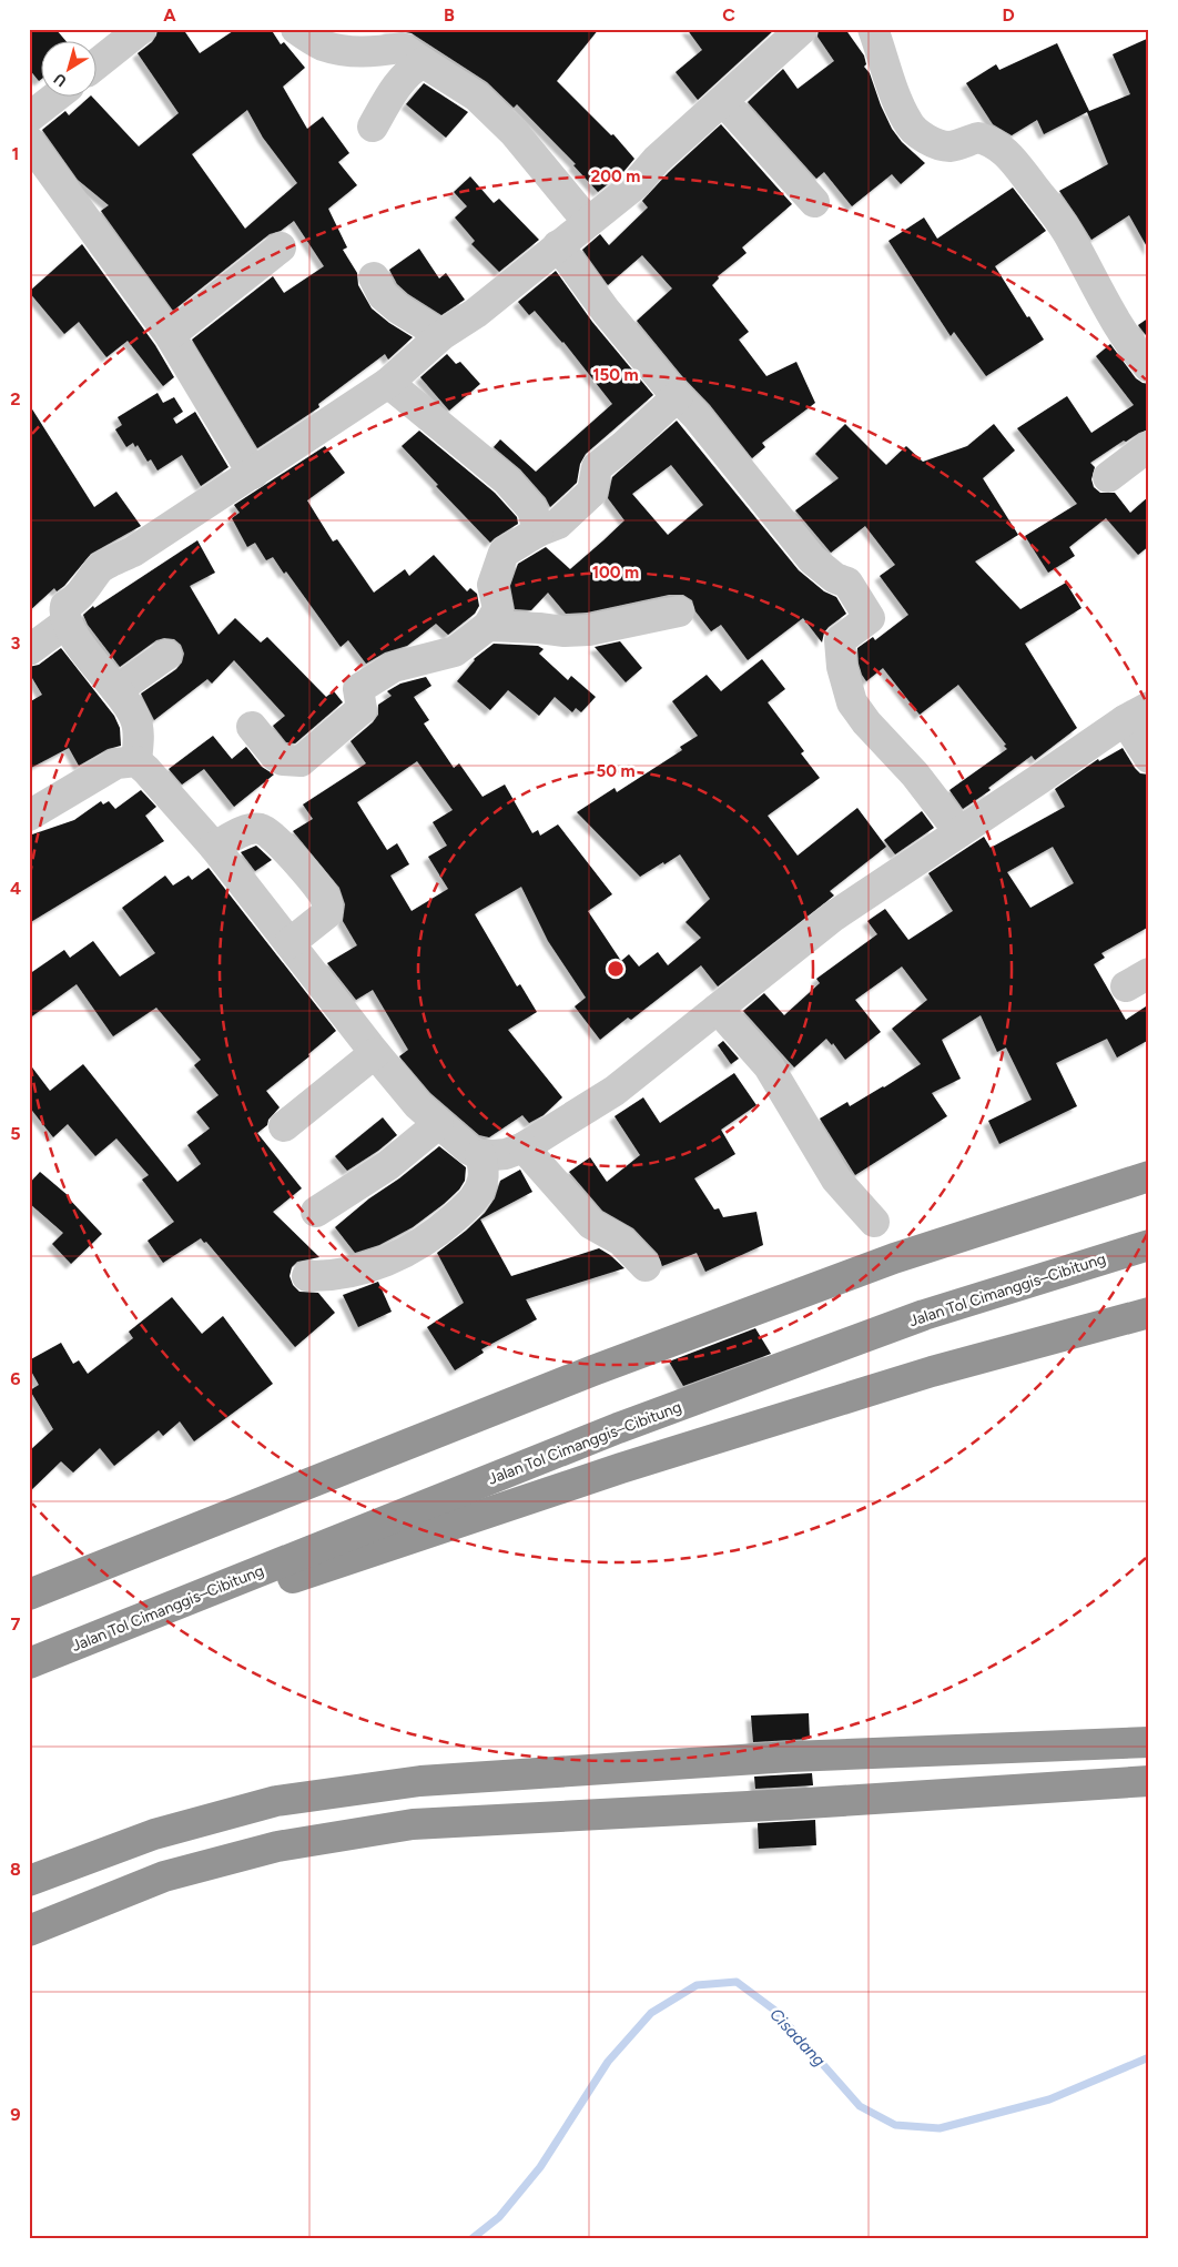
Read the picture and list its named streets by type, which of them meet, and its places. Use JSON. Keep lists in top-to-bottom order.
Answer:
{
  "streets": {
    "highway": ["Jalan Tol Cimanggis–Cibitung"]
  },
  "water": ["Cisadang"],
  "north": "bottom left",
  "grid": {
    "columns": [
      "A",
      "B",
      "C",
      "D"
    ],
    "rows": [
      "1",
      "2",
      "3",
      "4",
      "5",
      "6",
      "7",
      "8",
      "9"
    ]
  },
  "rings": [
    "200 m",
    "150 m",
    "100 m",
    "50 m"
  ]
}
